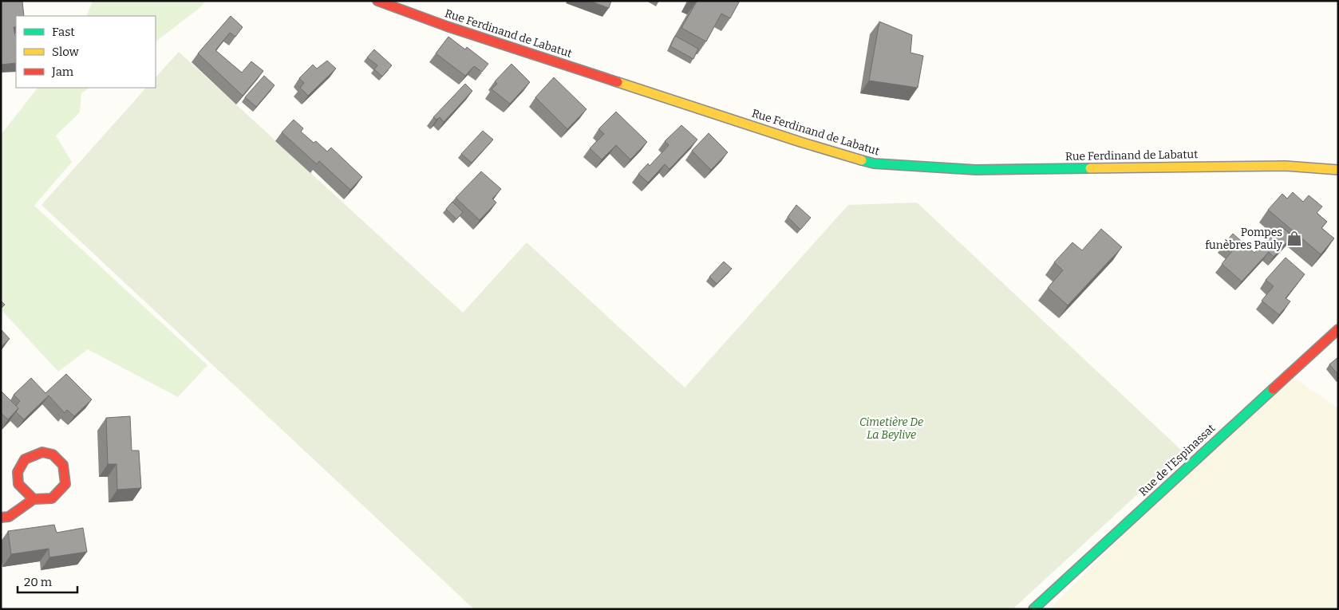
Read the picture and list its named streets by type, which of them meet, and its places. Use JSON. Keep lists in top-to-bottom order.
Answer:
{
  "streets": {
    "street": ["Rue Ferdinand de Labatut", "Rue de l'Espinassat"]
  },
  "parks": ["Cimetière De La Beylive"],
  "places": {
    "shop": ["Pompes funèbres Pauly"]
  },
  "legend": ["Fast", "Slow", "Jam"],
  "scale_bar": "20 m"
}
